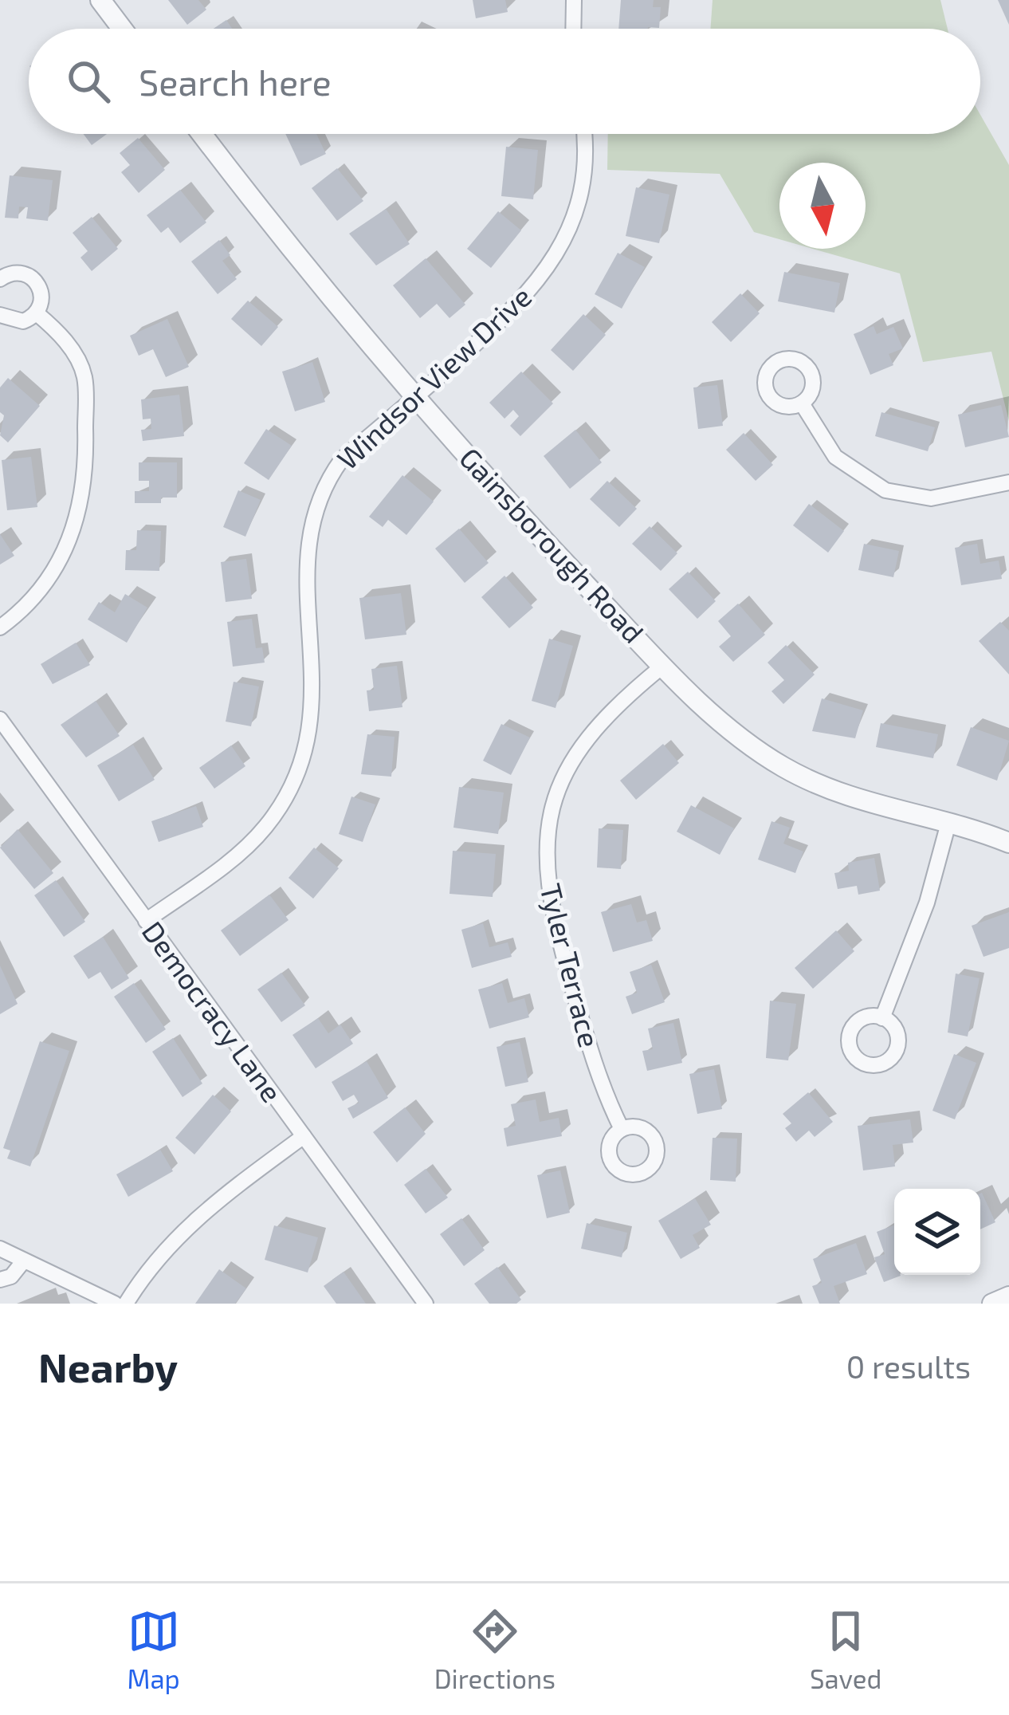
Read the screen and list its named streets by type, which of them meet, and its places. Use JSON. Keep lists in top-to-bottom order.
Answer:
{
  "streets": {
    "street": [
      "Windsor View Drive",
      "Gainsborough Road",
      "Tyler Terrace",
      "Democracy Lane"
    ]
  },
  "crossings": [
    ["Windsor View Drive", "Gainsborough Road"],
    ["Windsor View Drive", "Democracy Lane"],
    ["Gainsborough Road", "Tyler Terrace"]
  ],
  "north": "bottom",
  "page": {
    "search": "Search here",
    "heading": ["Nearby", "0 results"],
    "nav": ["Map", "Directions", "Saved"]
  }
}
